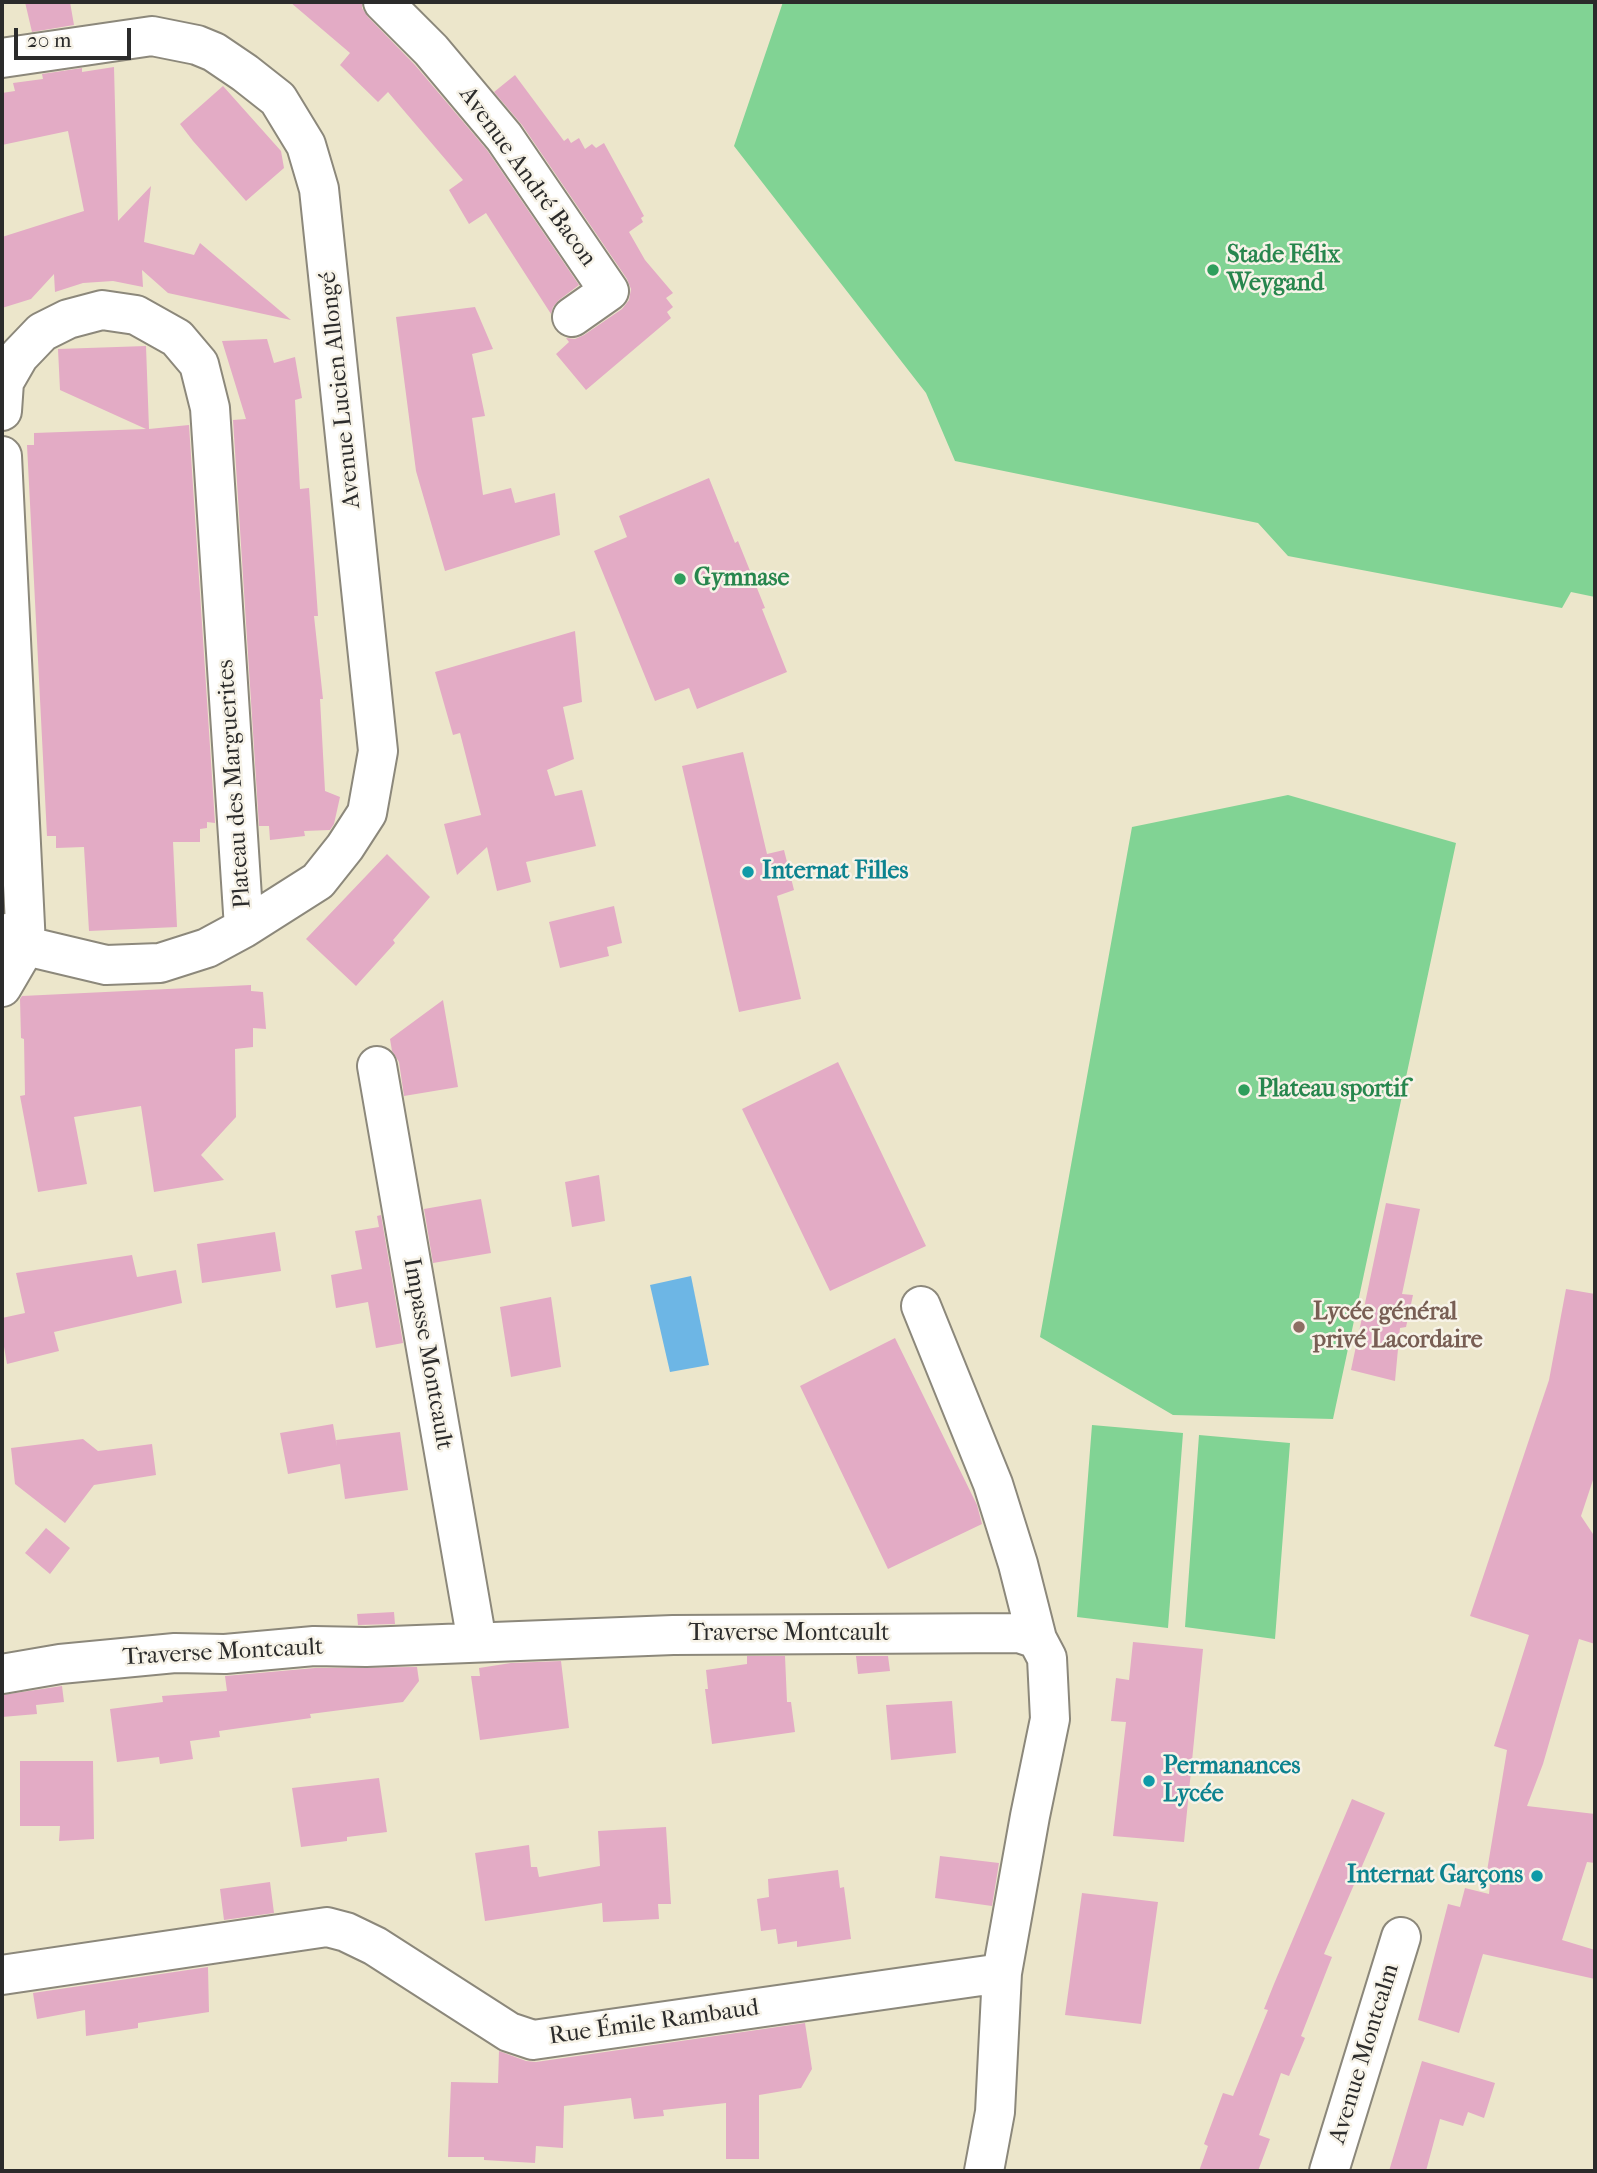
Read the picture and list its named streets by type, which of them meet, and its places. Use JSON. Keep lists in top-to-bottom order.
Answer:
{
  "streets": {
    "street": [
      "Avenue André Bacon",
      "Avenue Lucien Allongé",
      "Plateau des Marguerites",
      "Impasse Montcault",
      "Traverse Montcault",
      "Rue Émile Rambaud",
      "Avenue Montcalm"
    ]
  },
  "crossings": [
    ["Avenue Lucien Allongé", "Plateau des Marguerites"],
    ["Impasse Montcault", "Traverse Montcault"]
  ],
  "places": [
    "Stade Félix Weygand",
    "Gymnase",
    "Internat Filles",
    "Plateau sportif",
    "Lycée général privé Lacordaire",
    "Permanances Lycée",
    "Internat Garçons"
  ],
  "scale_bar": "20 m"
}
